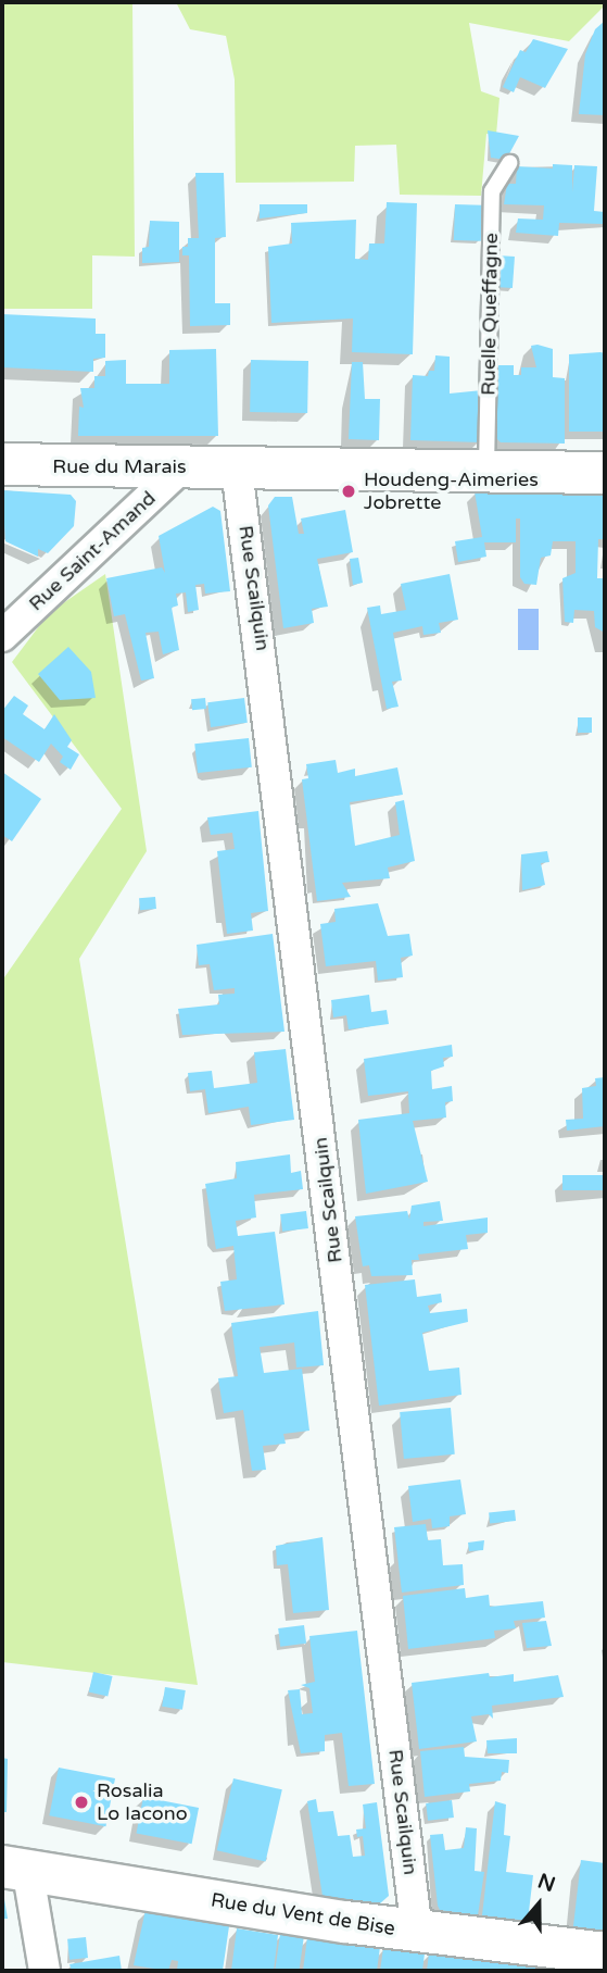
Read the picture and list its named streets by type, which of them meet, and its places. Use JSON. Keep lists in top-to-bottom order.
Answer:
{
  "streets": {
    "street": [
      "Rue du Marais",
      "Rue Saint-Amand",
      "Rue Scailquin",
      "Rue du Vent de Bise"
    ],
    "lane": ["Ruelle Queffagne"]
  },
  "crossings": [
    ["Ruelle Queffagne", "Rue du Marais"],
    ["Rue du Marais", "Rue Saint-Amand"],
    ["Rue du Marais", "Rue Scailquin"],
    ["Rue Scailquin", "Rue du Vent de Bise"]
  ],
  "places": ["Houdeng-Aimeries Jobrette", "Rosalia Lo Iacono"],
  "north": "top"
}
